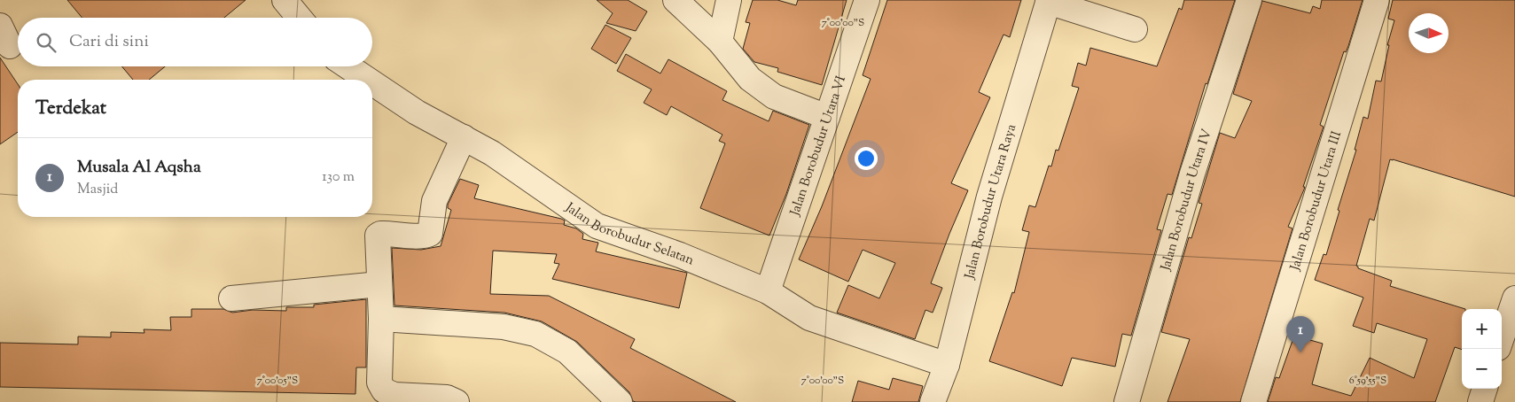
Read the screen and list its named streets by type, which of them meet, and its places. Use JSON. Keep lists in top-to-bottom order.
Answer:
{
  "streets": {
    "street": [
      "Jalan Borobudur Utara VI",
      "Jalan Borobudur Utara IV",
      "Jalan Borobudur Utara Raya",
      "Jalan Borobudur Utara III",
      "Jalan Borobudur Selatan"
    ]
  },
  "crossings": [
    ["Jalan Borobudur Utara VI", "Jalan Borobudur Selatan"],
    ["Jalan Borobudur Utara Raya", "Jalan Borobudur Selatan"]
  ],
  "north": "right",
  "page": {
    "search": "Cari di sini",
    "heading": "Terdekat",
    "list": [
      {
        "mark": "1",
        "name": "Musala Al Aqsha",
        "note": "Masjid",
        "value": "130 m"
      }
    ],
    "map_buttons": ["+", "−"],
    "pins": "1"
  },
  "coordinates": ["7°00'00\"S", "7°00'05\"S", "6°59'55\"S"]
}
